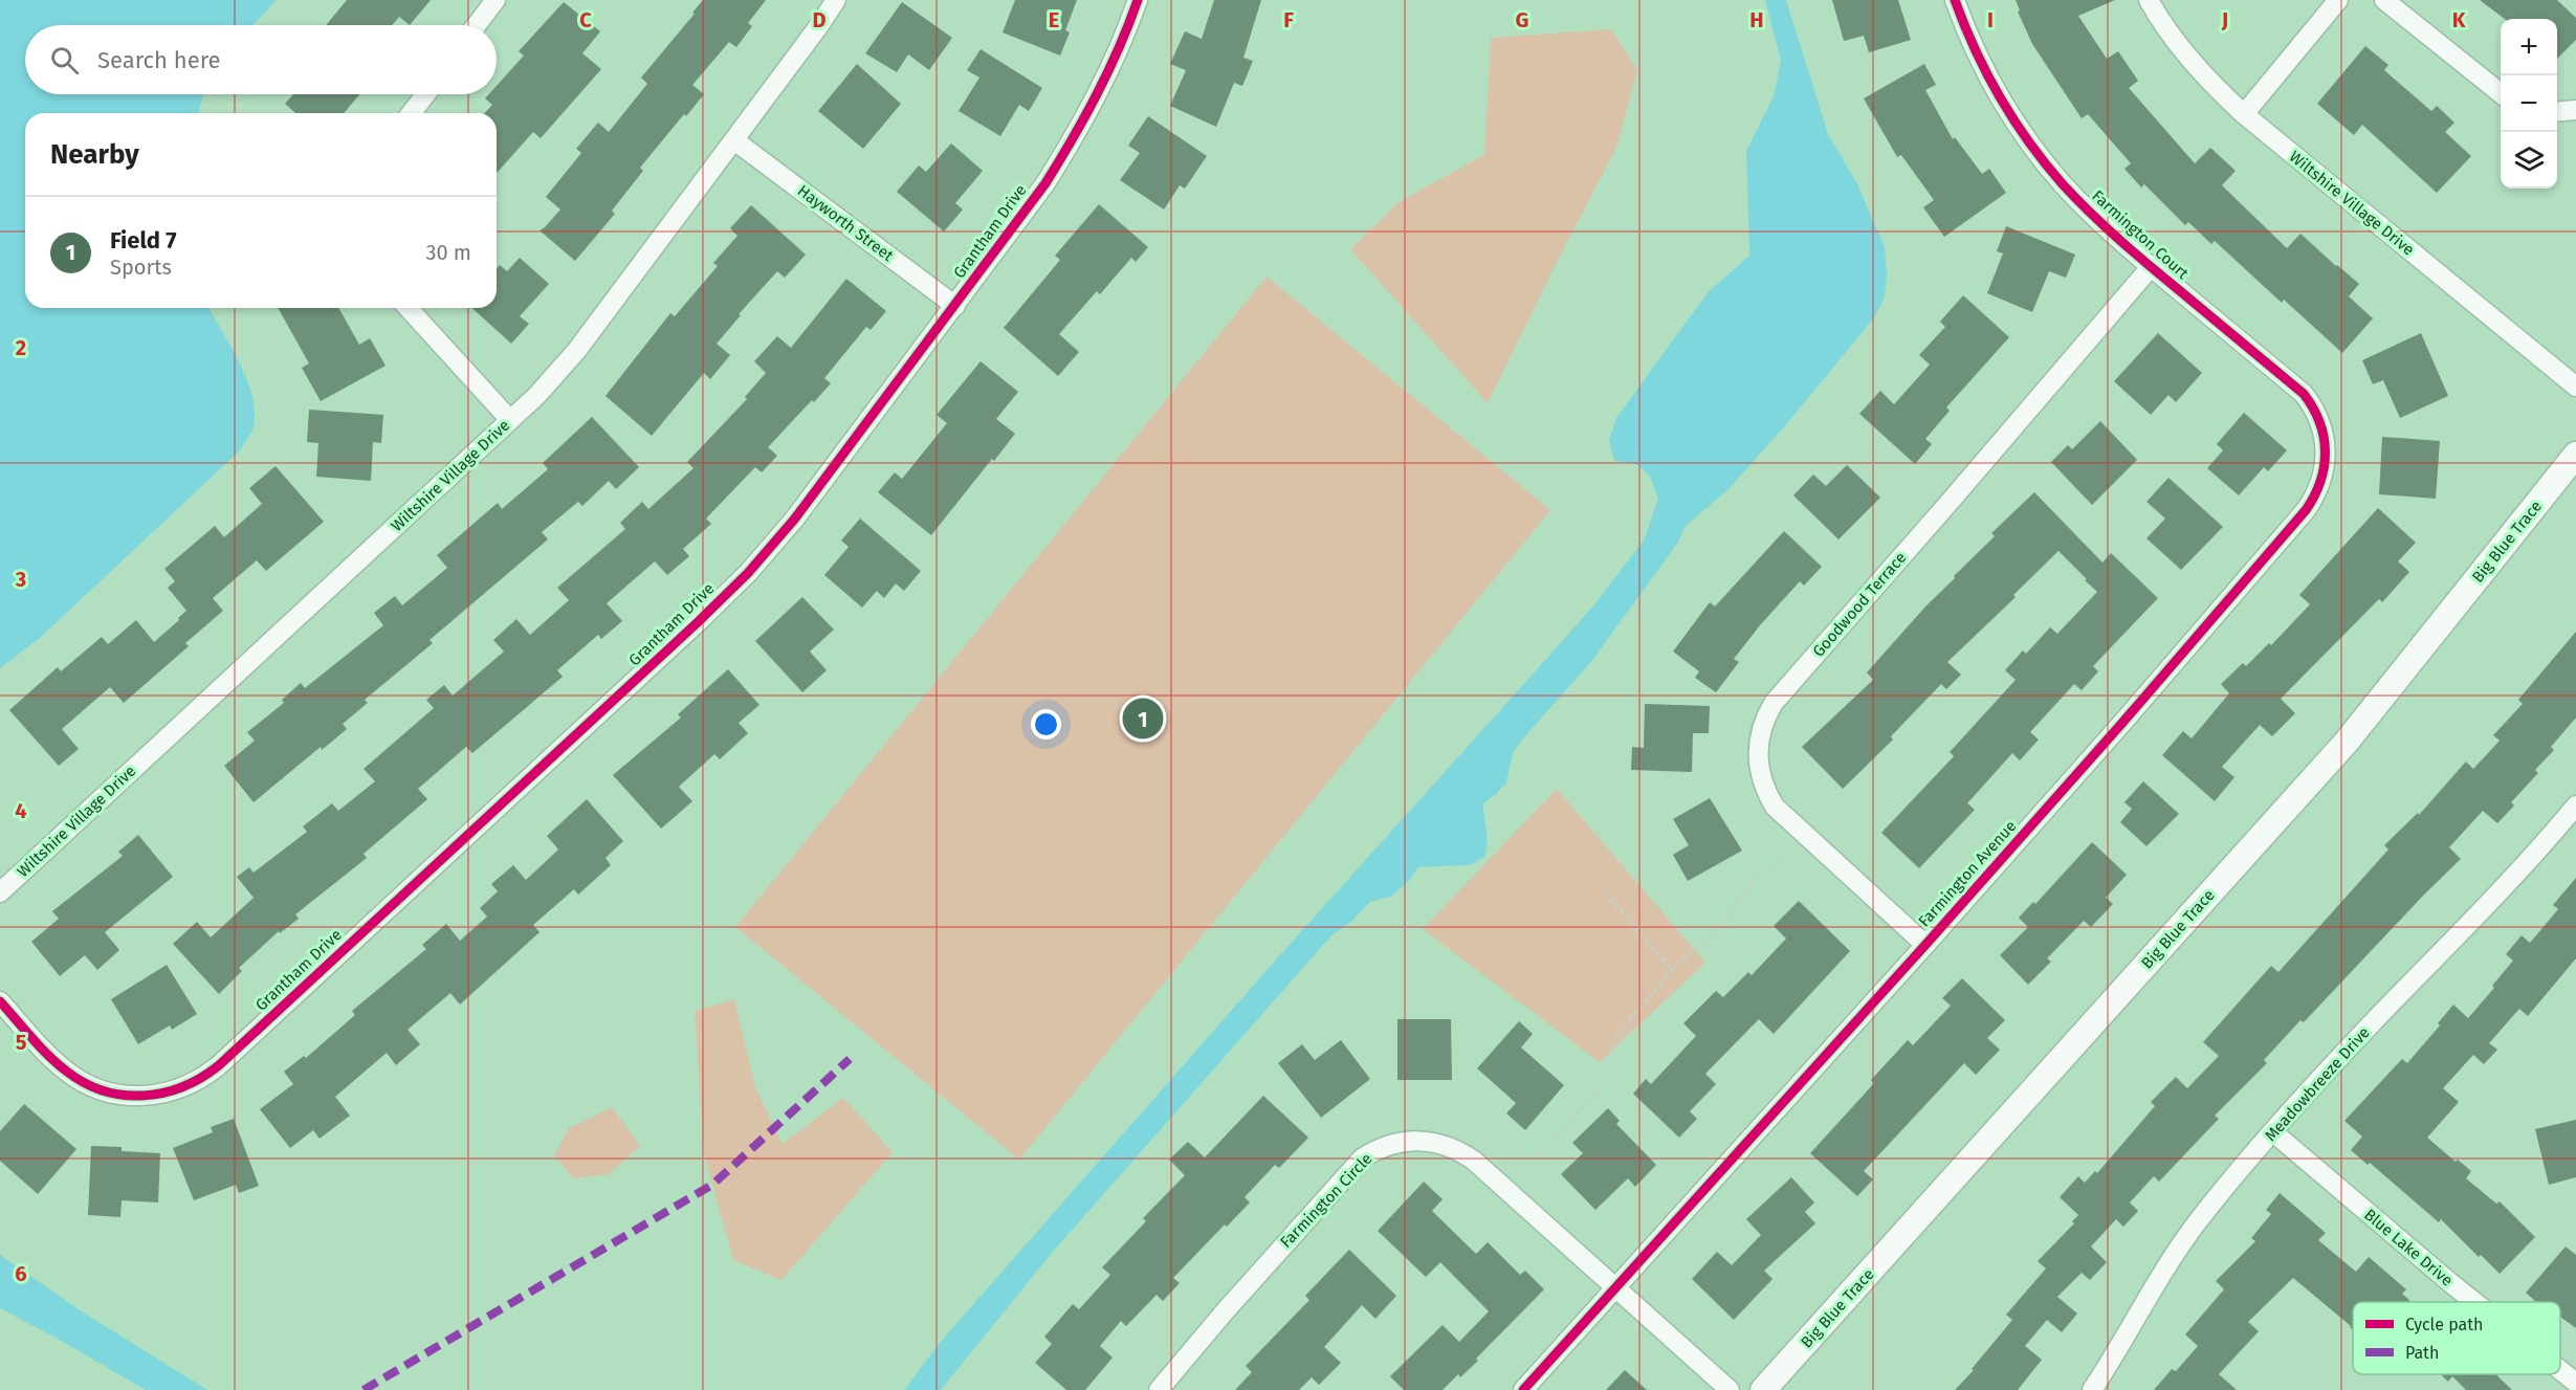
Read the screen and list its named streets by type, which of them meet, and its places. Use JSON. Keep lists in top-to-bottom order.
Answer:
{
  "streets": {
    "street": [
      "Wiltshire Village Drive",
      "Hayworth Street",
      "Grantham Drive",
      "Farmington Court",
      "Big Blue Trace",
      "Goodwood Terrace",
      "Farmington Avenue",
      "Meadowbreeze Drive",
      "Farmington Circle",
      "Blue Lake Drive"
    ]
  },
  "crossings": [
    ["Wiltshire Village Drive", "Hayworth Street"],
    ["Hayworth Street", "Grantham Drive"],
    ["Farmington Court", "Goodwood Terrace"],
    ["Farmington Court", "Farmington Avenue"],
    ["Goodwood Terrace", "Farmington Avenue"],
    ["Farmington Avenue", "Farmington Circle"],
    ["Meadowbreeze Drive", "Blue Lake Drive"]
  ],
  "legend": ["Cycle path", "Path"],
  "page": {
    "map_buttons": ["+", "−"],
    "search": "Search here",
    "heading": "Nearby",
    "list": [
      {
        "mark": "1",
        "name": "Field 7",
        "note": "Sports",
        "value": "30 m"
      }
    ],
    "pins": "1"
  },
  "grid": {
    "columns": [
      "C",
      "D",
      "E",
      "F",
      "G",
      "H",
      "I",
      "J",
      "K"
    ],
    "rows": [
      "2",
      "3",
      "4",
      "5",
      "6"
    ]
  }
}
